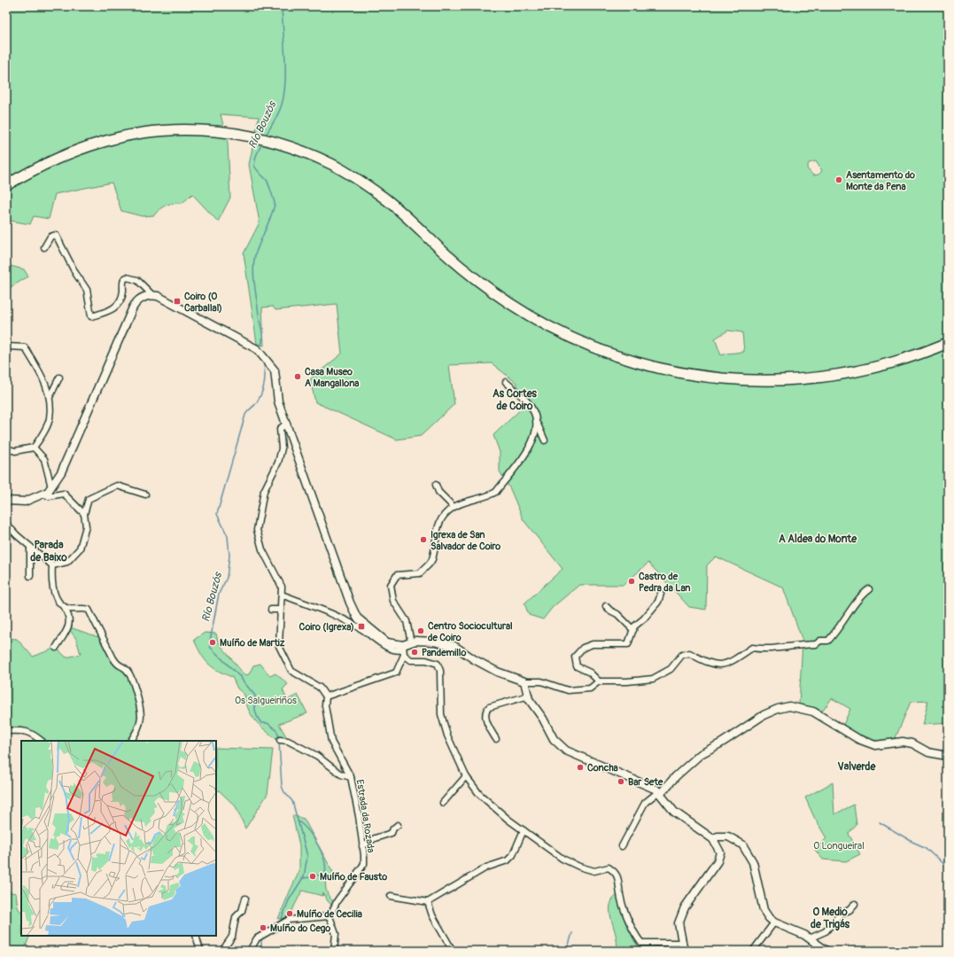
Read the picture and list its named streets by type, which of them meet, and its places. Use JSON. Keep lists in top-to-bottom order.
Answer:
{
  "streets": {
    "street": ["Estrada da Rozada"]
  },
  "districts": [
    "As Cortes de Coiro",
    "A Aldea do Monte",
    "Parada de Baixo",
    "Valverde",
    "O Medio de Trigás"
  ],
  "water": ["Río Bouzós"],
  "parks": ["Os Salgueiriños", "O Longueiral"],
  "places": {
    "other": [
      "Asentamento do Monte da Pena",
      "Casa Museo A Mangallona",
      "Igrexa de San Salvador de Coiro",
      "Castro de Pedra da Lan",
      "Centro Sociocultural de Coiro",
      "Muíño de Martiz",
      "Pandemillo",
      "Concha",
      "Bar Sete",
      "Muíño de Fausto",
      "Muíño de Cecilia",
      "Muíño do Cego"
    ],
    "transit": ["Coiro (O Carballal)", "Coiro (Igrexa)"]
  }
}
